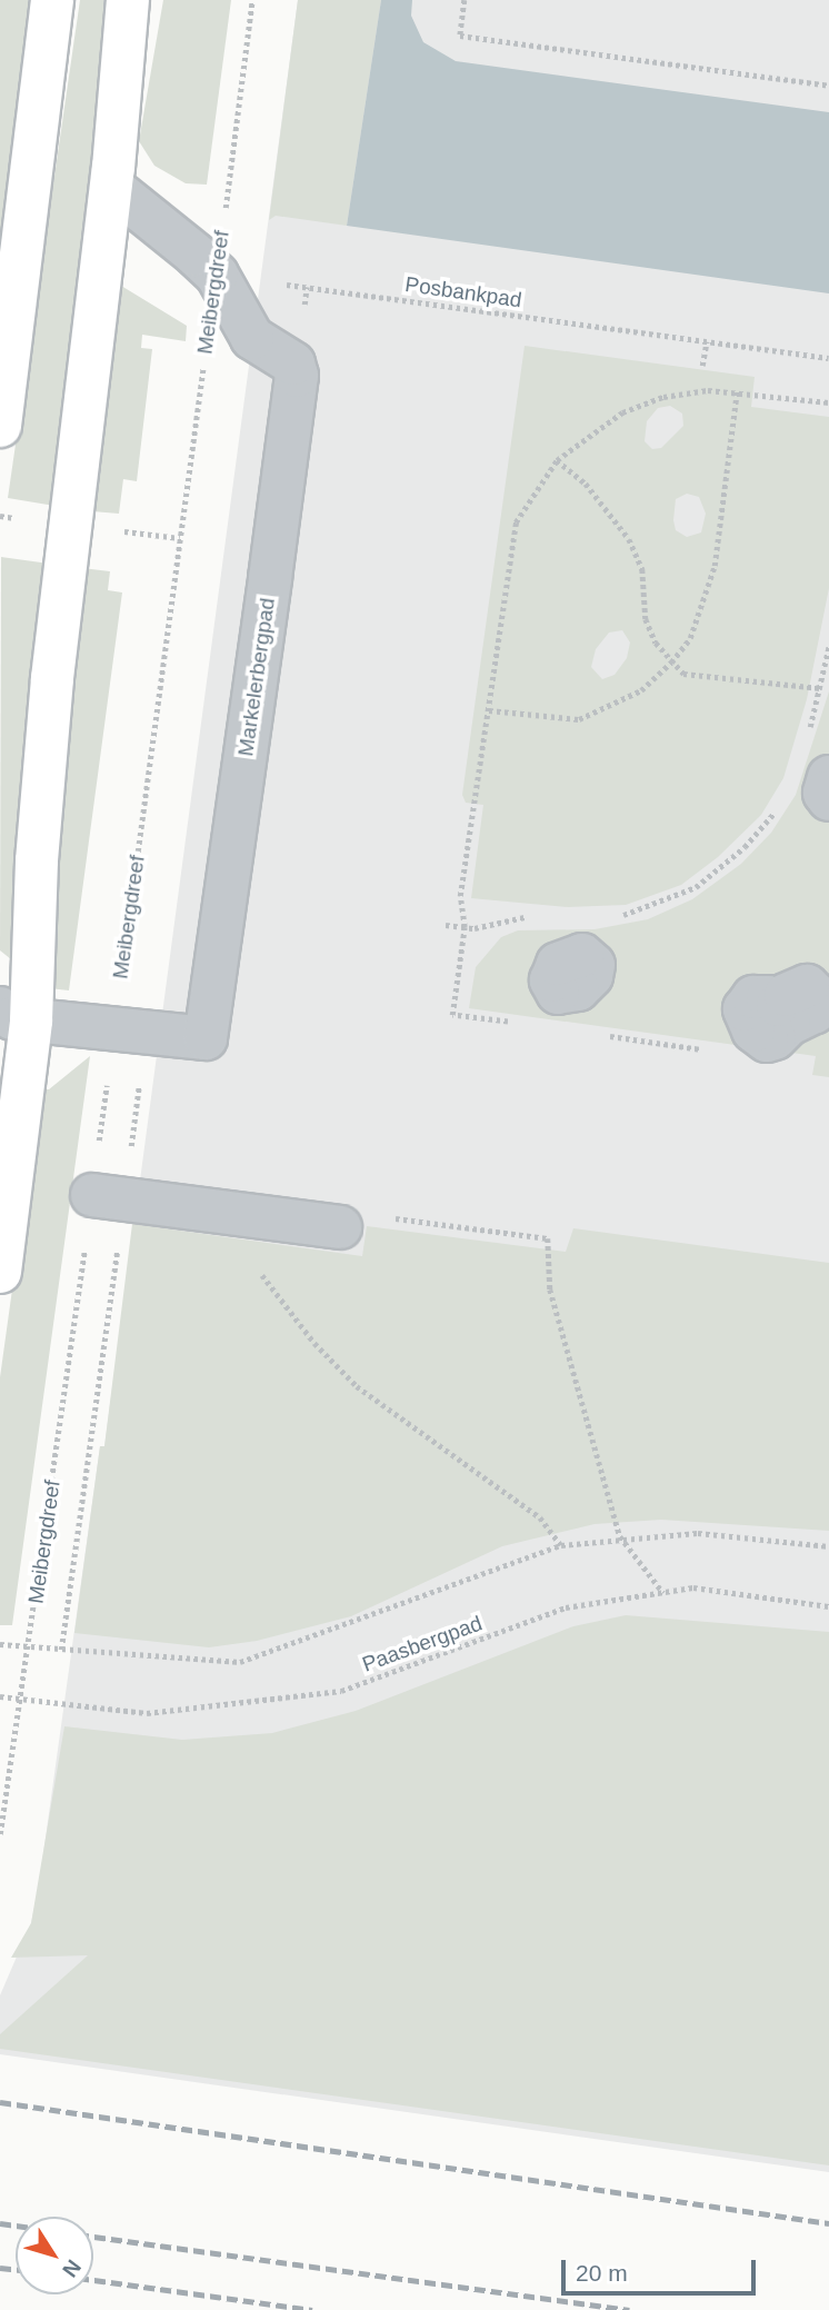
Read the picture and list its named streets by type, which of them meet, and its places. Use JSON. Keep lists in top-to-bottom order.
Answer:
{
  "streets": {
    "street": ["Markelerbergpad"],
    "path": ["Meibergdreef", "Posbankpad", "Paasbergpad"]
  },
  "crossings": [
    ["Meibergdreef", "Posbankpad"],
    ["Meibergdreef", "Markelerbergpad"],
    ["Meibergdreef", "Paasbergpad"],
    ["Posbankpad", "Markelerbergpad"]
  ],
  "scale_bar": "20 m",
  "north": "bottom right"
}
